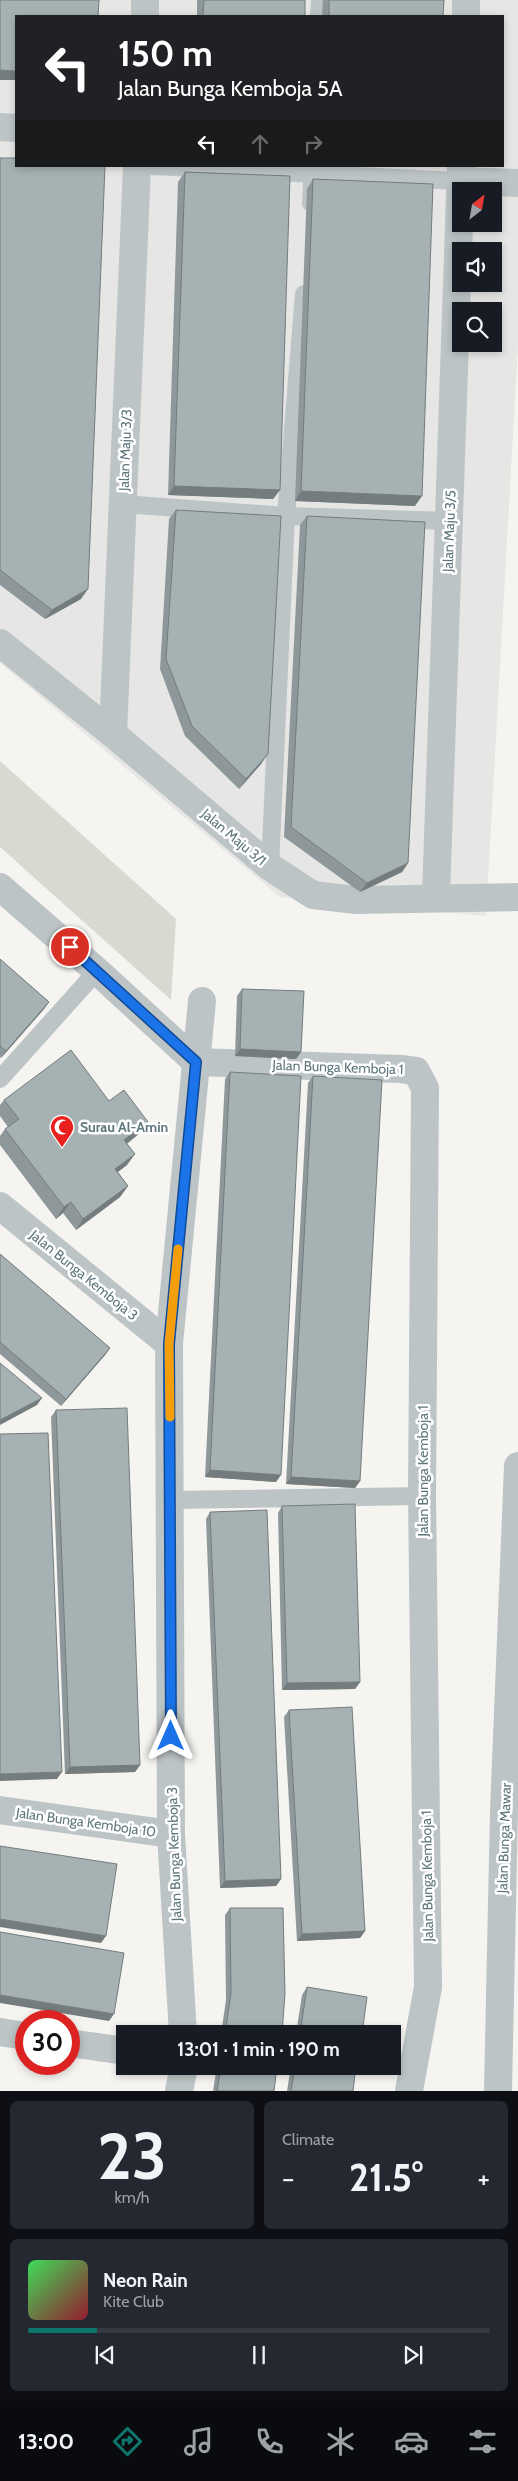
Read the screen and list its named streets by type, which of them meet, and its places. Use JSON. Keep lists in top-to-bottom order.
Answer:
{
  "streets": {
    "street": [
      "Jalan Maju 3/3",
      "Jalan Maju 3/5",
      "Jalan Maju 3/1",
      "Jalan Bunga Kemboja 1",
      "Jalan Bunga Kemboja 3",
      "Jalan Bunga Kemboja 10",
      "Jalan Bunga Mawar"
    ]
  },
  "crossings": [
    ["Jalan Maju 3/3", "Jalan Maju 3/1"],
    ["Jalan Maju 3/5", "Jalan Maju 3/1"],
    ["Jalan Bunga Kemboja 1", "Jalan Bunga Kemboja 3"],
    ["Jalan Bunga Kemboja 3", "Jalan Bunga Kemboja 10"]
  ],
  "places": {
    "mosque": ["Surau Al-Amin"]
  },
  "north": "top right",
  "page": {
    "turn": ["150 m", "Jalan Bunga Kemboja 5A"],
    "limit": "30",
    "trip": "13:01 · 1 min · 190 m",
    "tile": [
      ["23", "km/h"],
      "Climate"
    ],
    "heat": ["−", "21.5°", "+"],
    "song": ["Neon Rain", "Kite Club"],
    "tabs": "13:00"
  }
}
